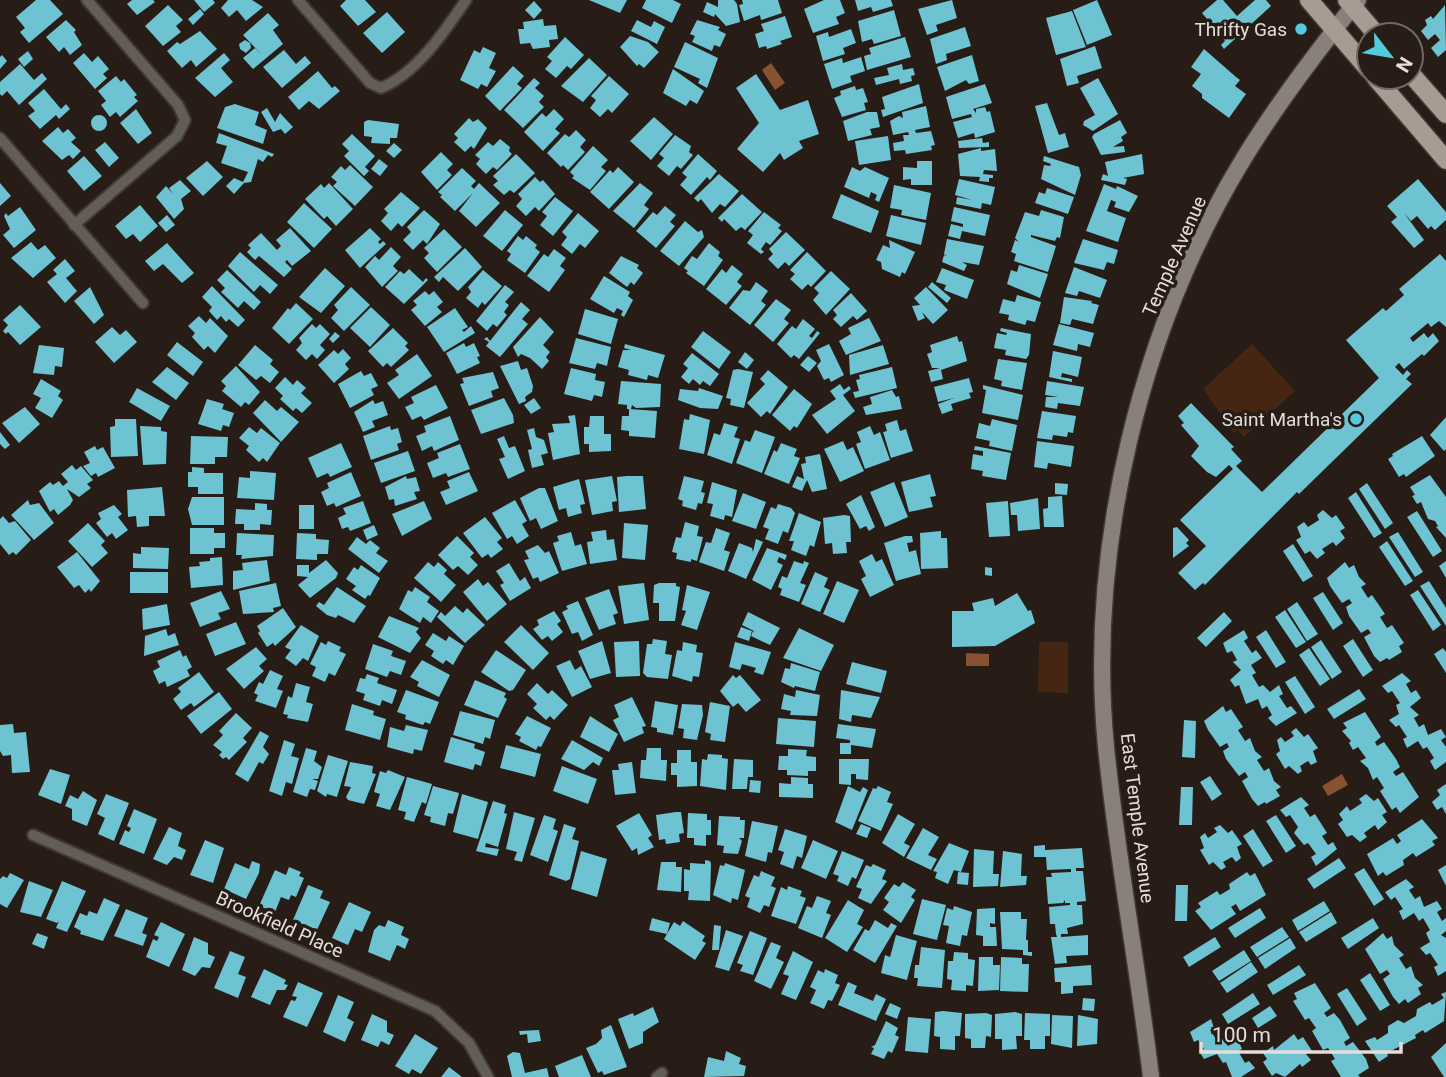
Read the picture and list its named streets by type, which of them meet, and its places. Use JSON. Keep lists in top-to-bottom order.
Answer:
{
  "streets": {
    "main road": ["Temple Avenue", "East Temple Avenue"],
    "street": ["Brookfield Place"]
  },
  "crossings": [
    ["Temple Avenue", "East Temple Avenue"]
  ],
  "places": ["Thrifty Gas", "Saint Martha's"],
  "scale_bar": "100 m",
  "north": "bottom right"
}
